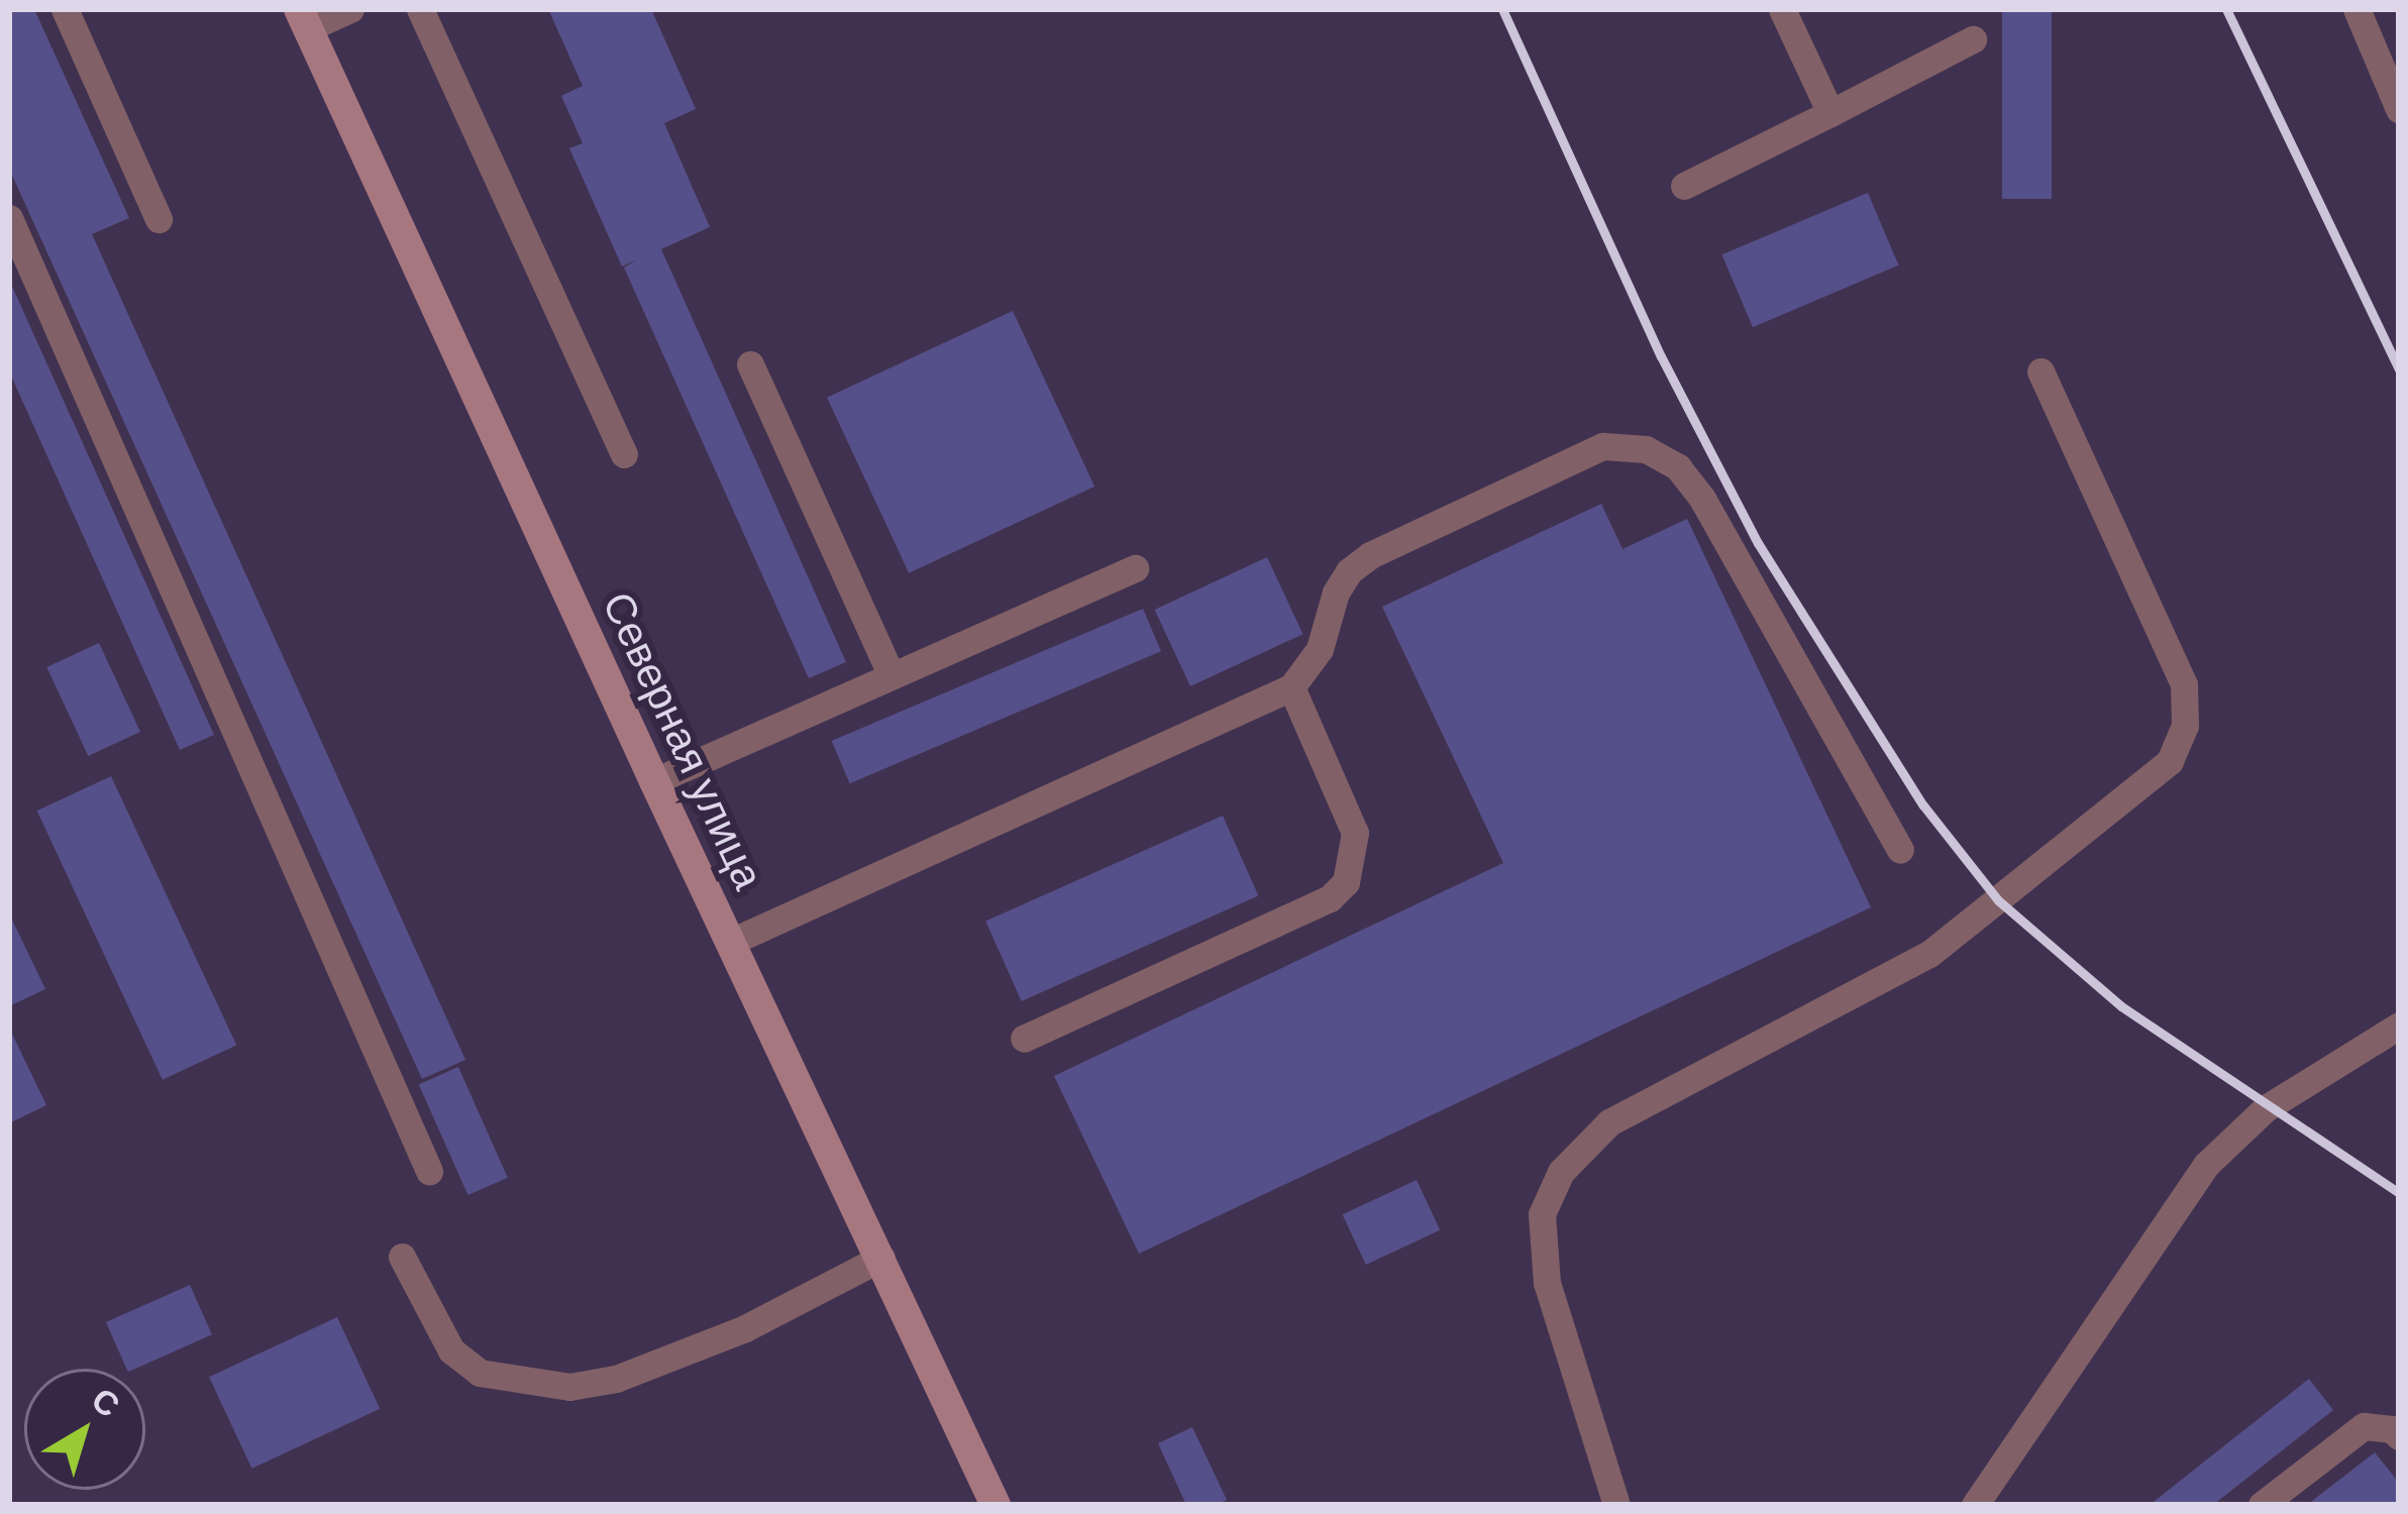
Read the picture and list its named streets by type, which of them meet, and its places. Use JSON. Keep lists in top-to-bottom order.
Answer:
{
  "streets": {
    "main road": ["Северная улица"]
  },
  "north": "top right"
}
